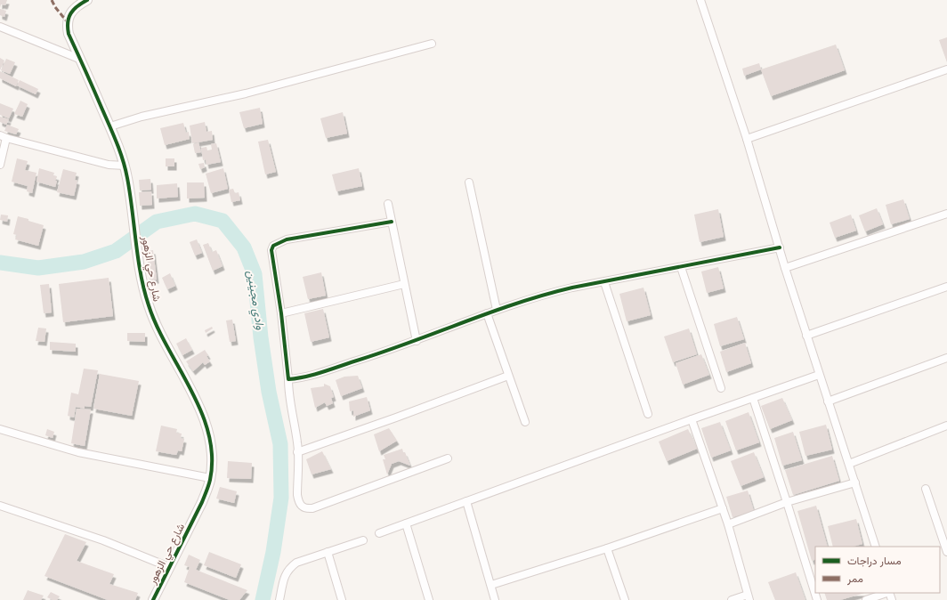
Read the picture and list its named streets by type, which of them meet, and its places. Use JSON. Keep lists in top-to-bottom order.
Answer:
{
  "streets": {
    "street": ["شارع حي الزهور"]
  },
  "water": ["وادي مجينين"],
  "legend": ["مسار دراجات", "ممر"]
}
